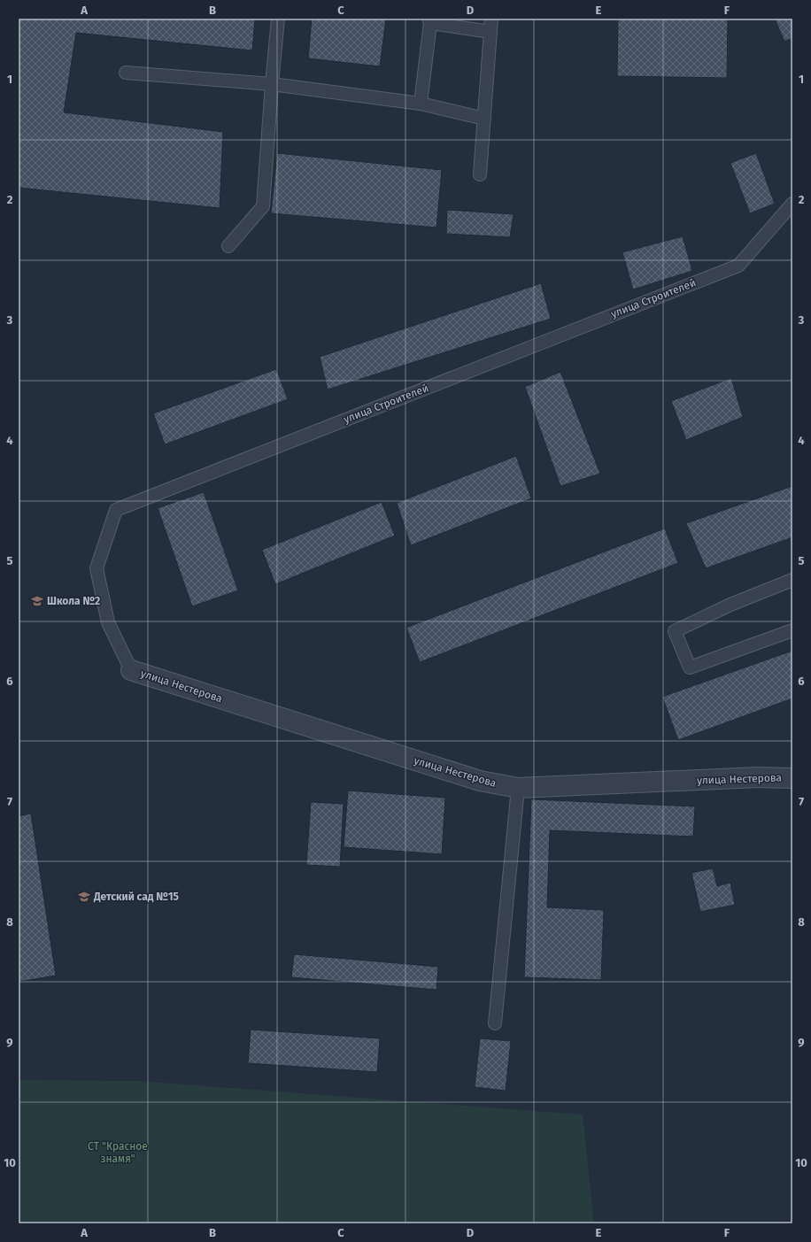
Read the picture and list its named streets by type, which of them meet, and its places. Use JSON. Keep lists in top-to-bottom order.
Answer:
{
  "streets": {
    "street": ["улица Нестерова"],
    "lane": ["улица Строителей"]
  },
  "crossings": [
    ["улица Строителей", "улица Нестерова"]
  ],
  "parks": ["СТ \"Красное знамя\""],
  "places": {
    "school or university": ["Школа №2", "Детский сад №15"]
  },
  "grid": {
    "columns": [
      "A",
      "B",
      "C",
      "D",
      "E",
      "F"
    ],
    "rows": [
      "1",
      "2",
      "3",
      "4",
      "5",
      "6",
      "7",
      "8",
      "9",
      "10"
    ]
  }
}
